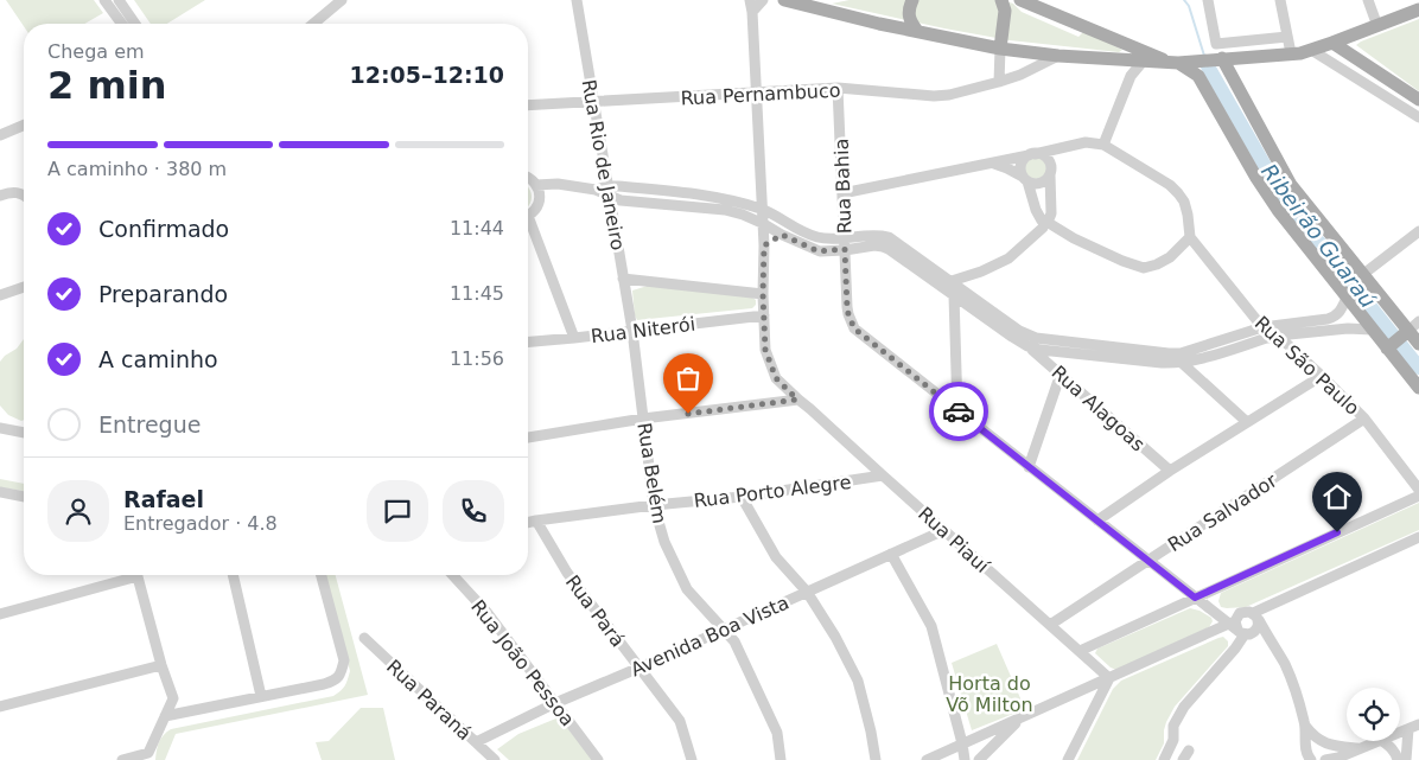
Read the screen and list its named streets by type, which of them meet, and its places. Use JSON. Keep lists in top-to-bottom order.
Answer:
{
  "streets": {
    "street": [
      "Rua Pernambuco",
      "Rua Rio de Janeiro",
      "Rua Bahia",
      "Rua Niterói",
      "Rua São Paulo",
      "Rua Alagoas",
      "Rua Belém",
      "Rua Porto Alegre",
      "Rua Salvador",
      "Rua Piauí",
      "Rua Pará",
      "Avenida Boa Vista",
      "Rua João Pessoa",
      "Rua Paraná"
    ]
  },
  "crossings": [
    ["Rua Pernambuco", "Rua Rio de Janeiro"],
    ["Rua Pernambuco", "Rua Bahia"],
    ["Rua Pernambuco", "Rua Piauí"],
    ["Rua Rio de Janeiro", "Rua Niterói"],
    ["Rua Rio de Janeiro", "Rua Belém"],
    ["Rua Bahia", "Rua Salvador"],
    ["Rua Niterói", "Rua Belém"],
    ["Rua Niterói", "Rua Piauí"],
    ["Rua São Paulo", "Rua Salvador"],
    ["Rua Belém", "Rua Porto Alegre"],
    ["Rua Belém", "Avenida Boa Vista"],
    ["Rua Porto Alegre", "Rua Piauí"],
    ["Rua Porto Alegre", "Rua Pará"],
    ["Rua Salvador", "Rua Piauí"],
    ["Rua Piauí", "Avenida Boa Vista"],
    ["Rua Pará", "Avenida Boa Vista"],
    ["Avenida Boa Vista", "Rua João Pessoa"],
    ["Avenida Boa Vista", "Rua Paraná"]
  ],
  "water": ["Ribeirão Guaraú"],
  "parks": ["Horta do Võ Milton"],
  "page": {
    "heading": ["2 min", "Chega em", "12:05–12:10"],
    "panel": ["Rafael", "Entregador · 4.8"],
    "bar": "A caminho · 380 m",
    "list": [
      ["Confirmado", "11:44"],
      ["Preparando", "11:45"],
      ["A caminho", "11:56"],
      "Entregue"
    ]
  }
}
